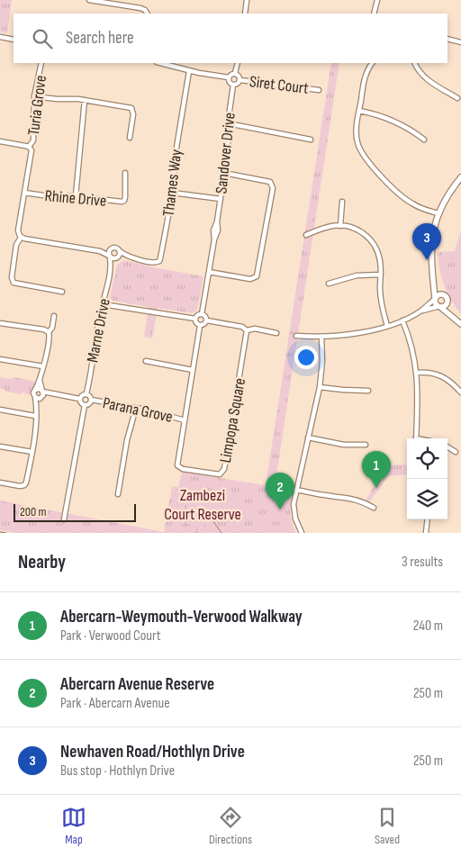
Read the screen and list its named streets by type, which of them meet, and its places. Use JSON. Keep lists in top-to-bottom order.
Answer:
{
  "streets": {
    "street": [
      "Siret Court",
      "Turia Grove",
      "Sandover Drive",
      "Thames Way",
      "Rhine Drive",
      "Marne Drive",
      "Parana Grove",
      "Limpopa Square"
    ]
  },
  "crossings": [
    ["Siret Court", "Sandover Drive"],
    ["Turia Grove", "Rhine Drive"],
    ["Sandover Drive", "Limpopa Square"],
    ["Thames Way", "Marne Drive"],
    ["Marne Drive", "Parana Grove"],
    ["Parana Grove", "Limpopa Square"]
  ],
  "parks": ["Zambezi Court Reserve"],
  "scale_bar": "200 m",
  "page": {
    "search": "Search here",
    "pins": ["3", "1", "2"],
    "scale": "200 m",
    "heading": ["Nearby", "3 results"],
    "list": [
      {
        "mark": "1",
        "name": "Abercarn-Weymouth-Verwood Walkway",
        "note": "Park · Verwood Court",
        "value": "240 m"
      },
      {
        "mark": "2",
        "name": "Abercarn Avenue Reserve",
        "note": "Park · Abercarn Avenue",
        "value": "250 m"
      },
      {
        "mark": "3",
        "name": "Newhaven Road/Hothlyn Drive",
        "note": "Bus stop · Hothlyn Drive",
        "value": "250 m"
      }
    ],
    "nav": ["Map", "Directions", "Saved"]
  }
}
